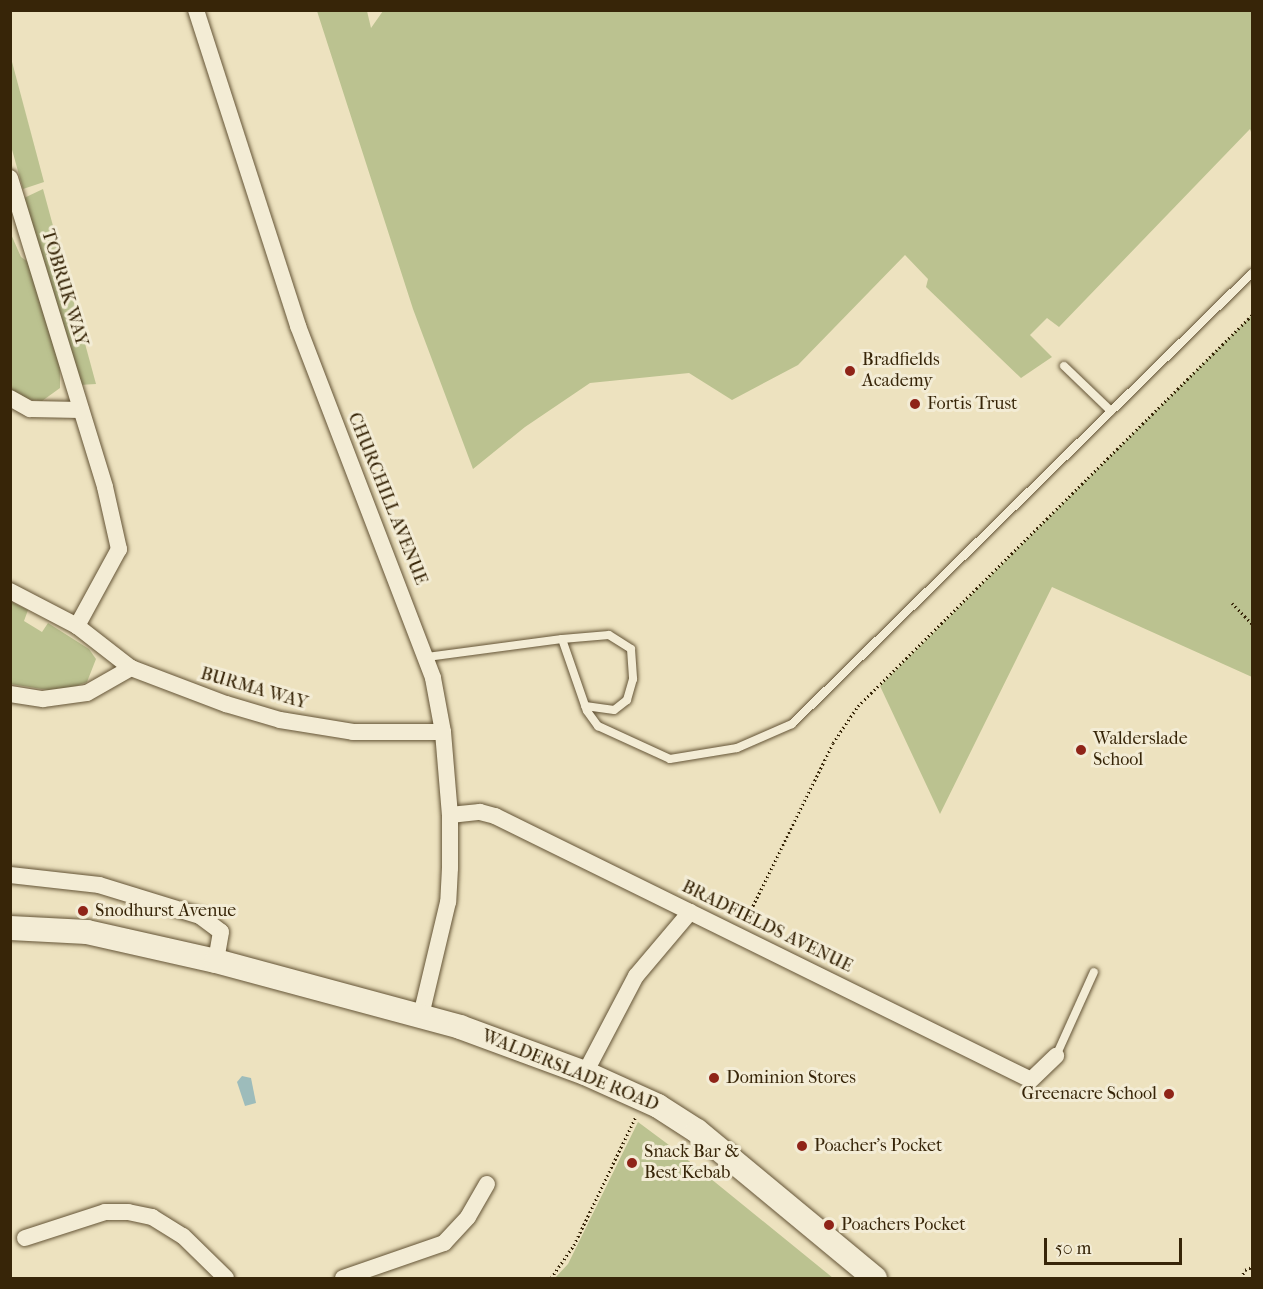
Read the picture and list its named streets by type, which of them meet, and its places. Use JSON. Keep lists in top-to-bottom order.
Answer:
{
  "streets": {
    "street": [
      "TOBRUK WAY",
      "CHURCHILL AVENUE",
      "BURMA WAY",
      "BRADFIELDS AVENUE",
      "WALDERSLADE ROAD"
    ]
  },
  "crossings": [
    ["TOBRUK WAY", "BURMA WAY"],
    ["CHURCHILL AVENUE", "BURMA WAY"],
    ["CHURCHILL AVENUE", "BRADFIELDS AVENUE"],
    ["CHURCHILL AVENUE", "WALDERSLADE ROAD"]
  ],
  "places": [
    "Bradfields Academy",
    "Fortis Trust",
    "Walderslade School",
    "Snodhurst Avenue",
    "Dominion Stores",
    "Greenacre School",
    "Poacher's Pocket",
    "Snack Bar & Best Kebab",
    "Poachers Pocket"
  ],
  "scale_bar": "50 m"
}
